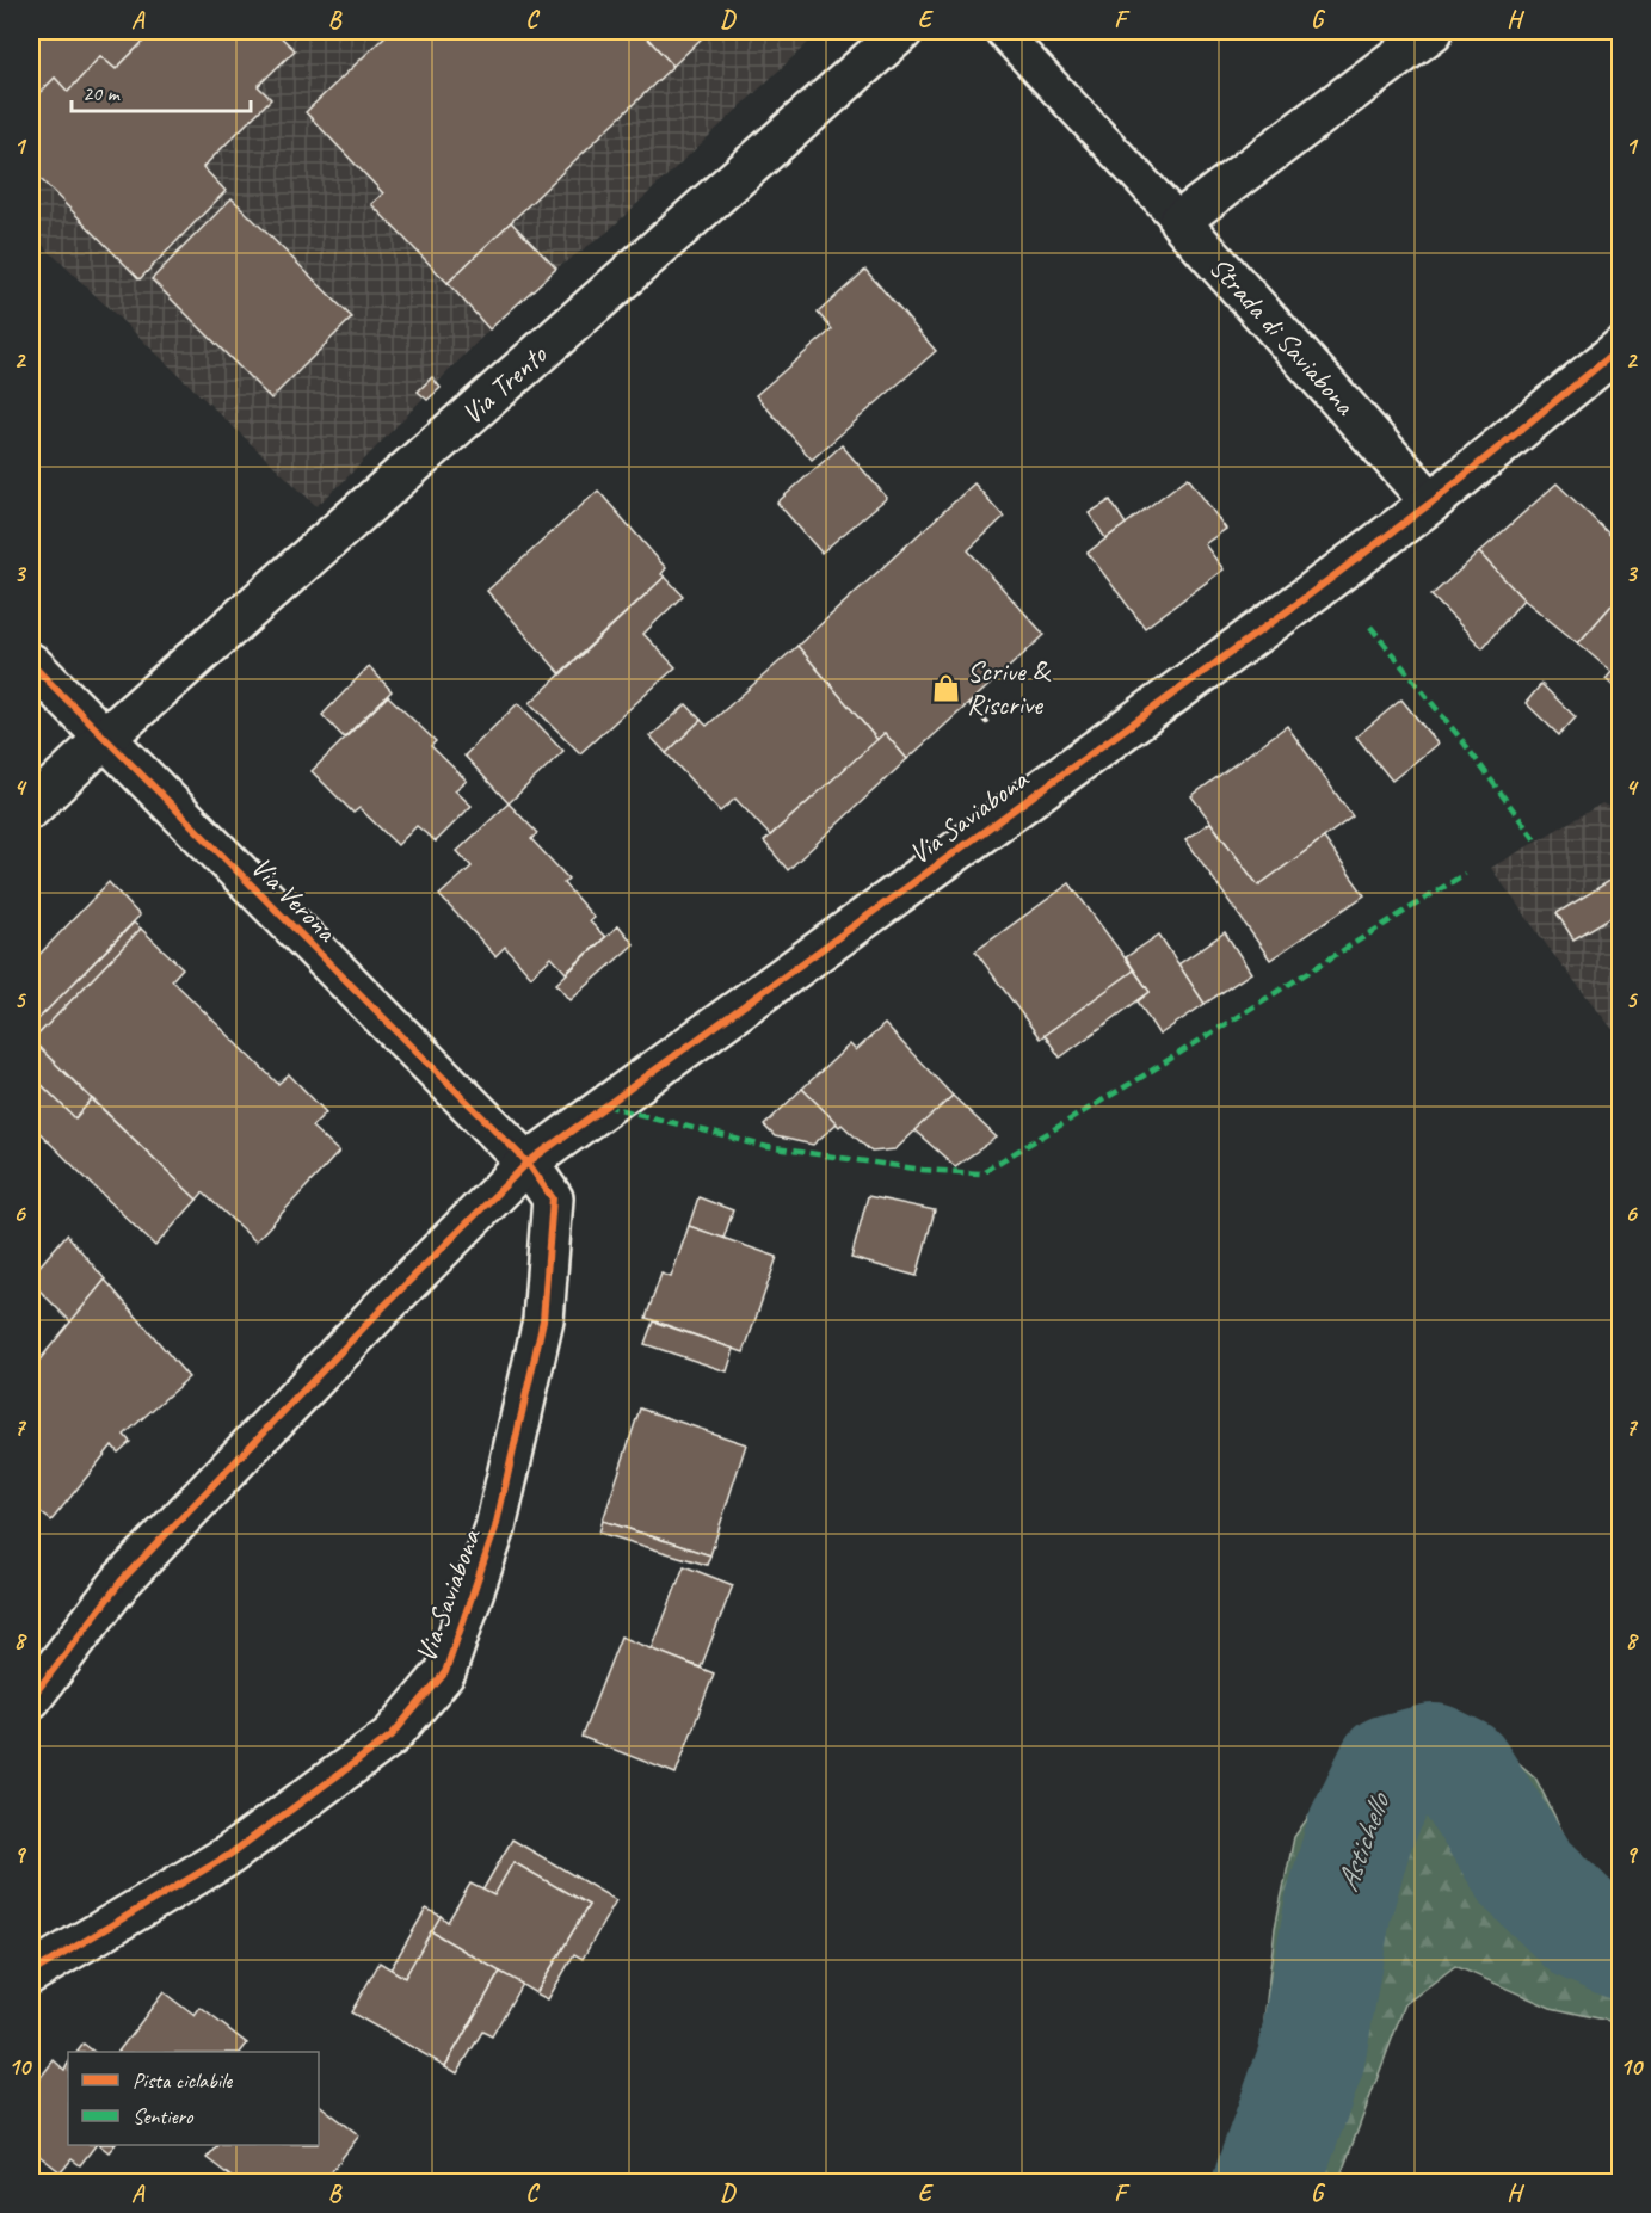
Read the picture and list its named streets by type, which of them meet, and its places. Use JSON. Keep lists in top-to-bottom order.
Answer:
{
  "streets": {
    "street": [
      "Strada di Saviabona",
      "Via Trento",
      "Via Saviabona",
      "Via Verona"
    ]
  },
  "crossings": [
    ["Strada di Saviabona", "Via Saviabona"],
    ["Via Trento", "Via Verona"],
    ["Via Saviabona", "Via Verona"]
  ],
  "water": ["Astichello"],
  "places": {
    "shop": ["Scrive & Riscrive"]
  },
  "legend": ["Pista ciclabile", "Sentiero"],
  "scale_bar": "20 m",
  "grid": {
    "columns": [
      "A",
      "B",
      "C",
      "D",
      "E",
      "F",
      "G",
      "H"
    ],
    "rows": [
      "1",
      "2",
      "3",
      "4",
      "5",
      "6",
      "7",
      "8",
      "9",
      "10"
    ]
  }
}
